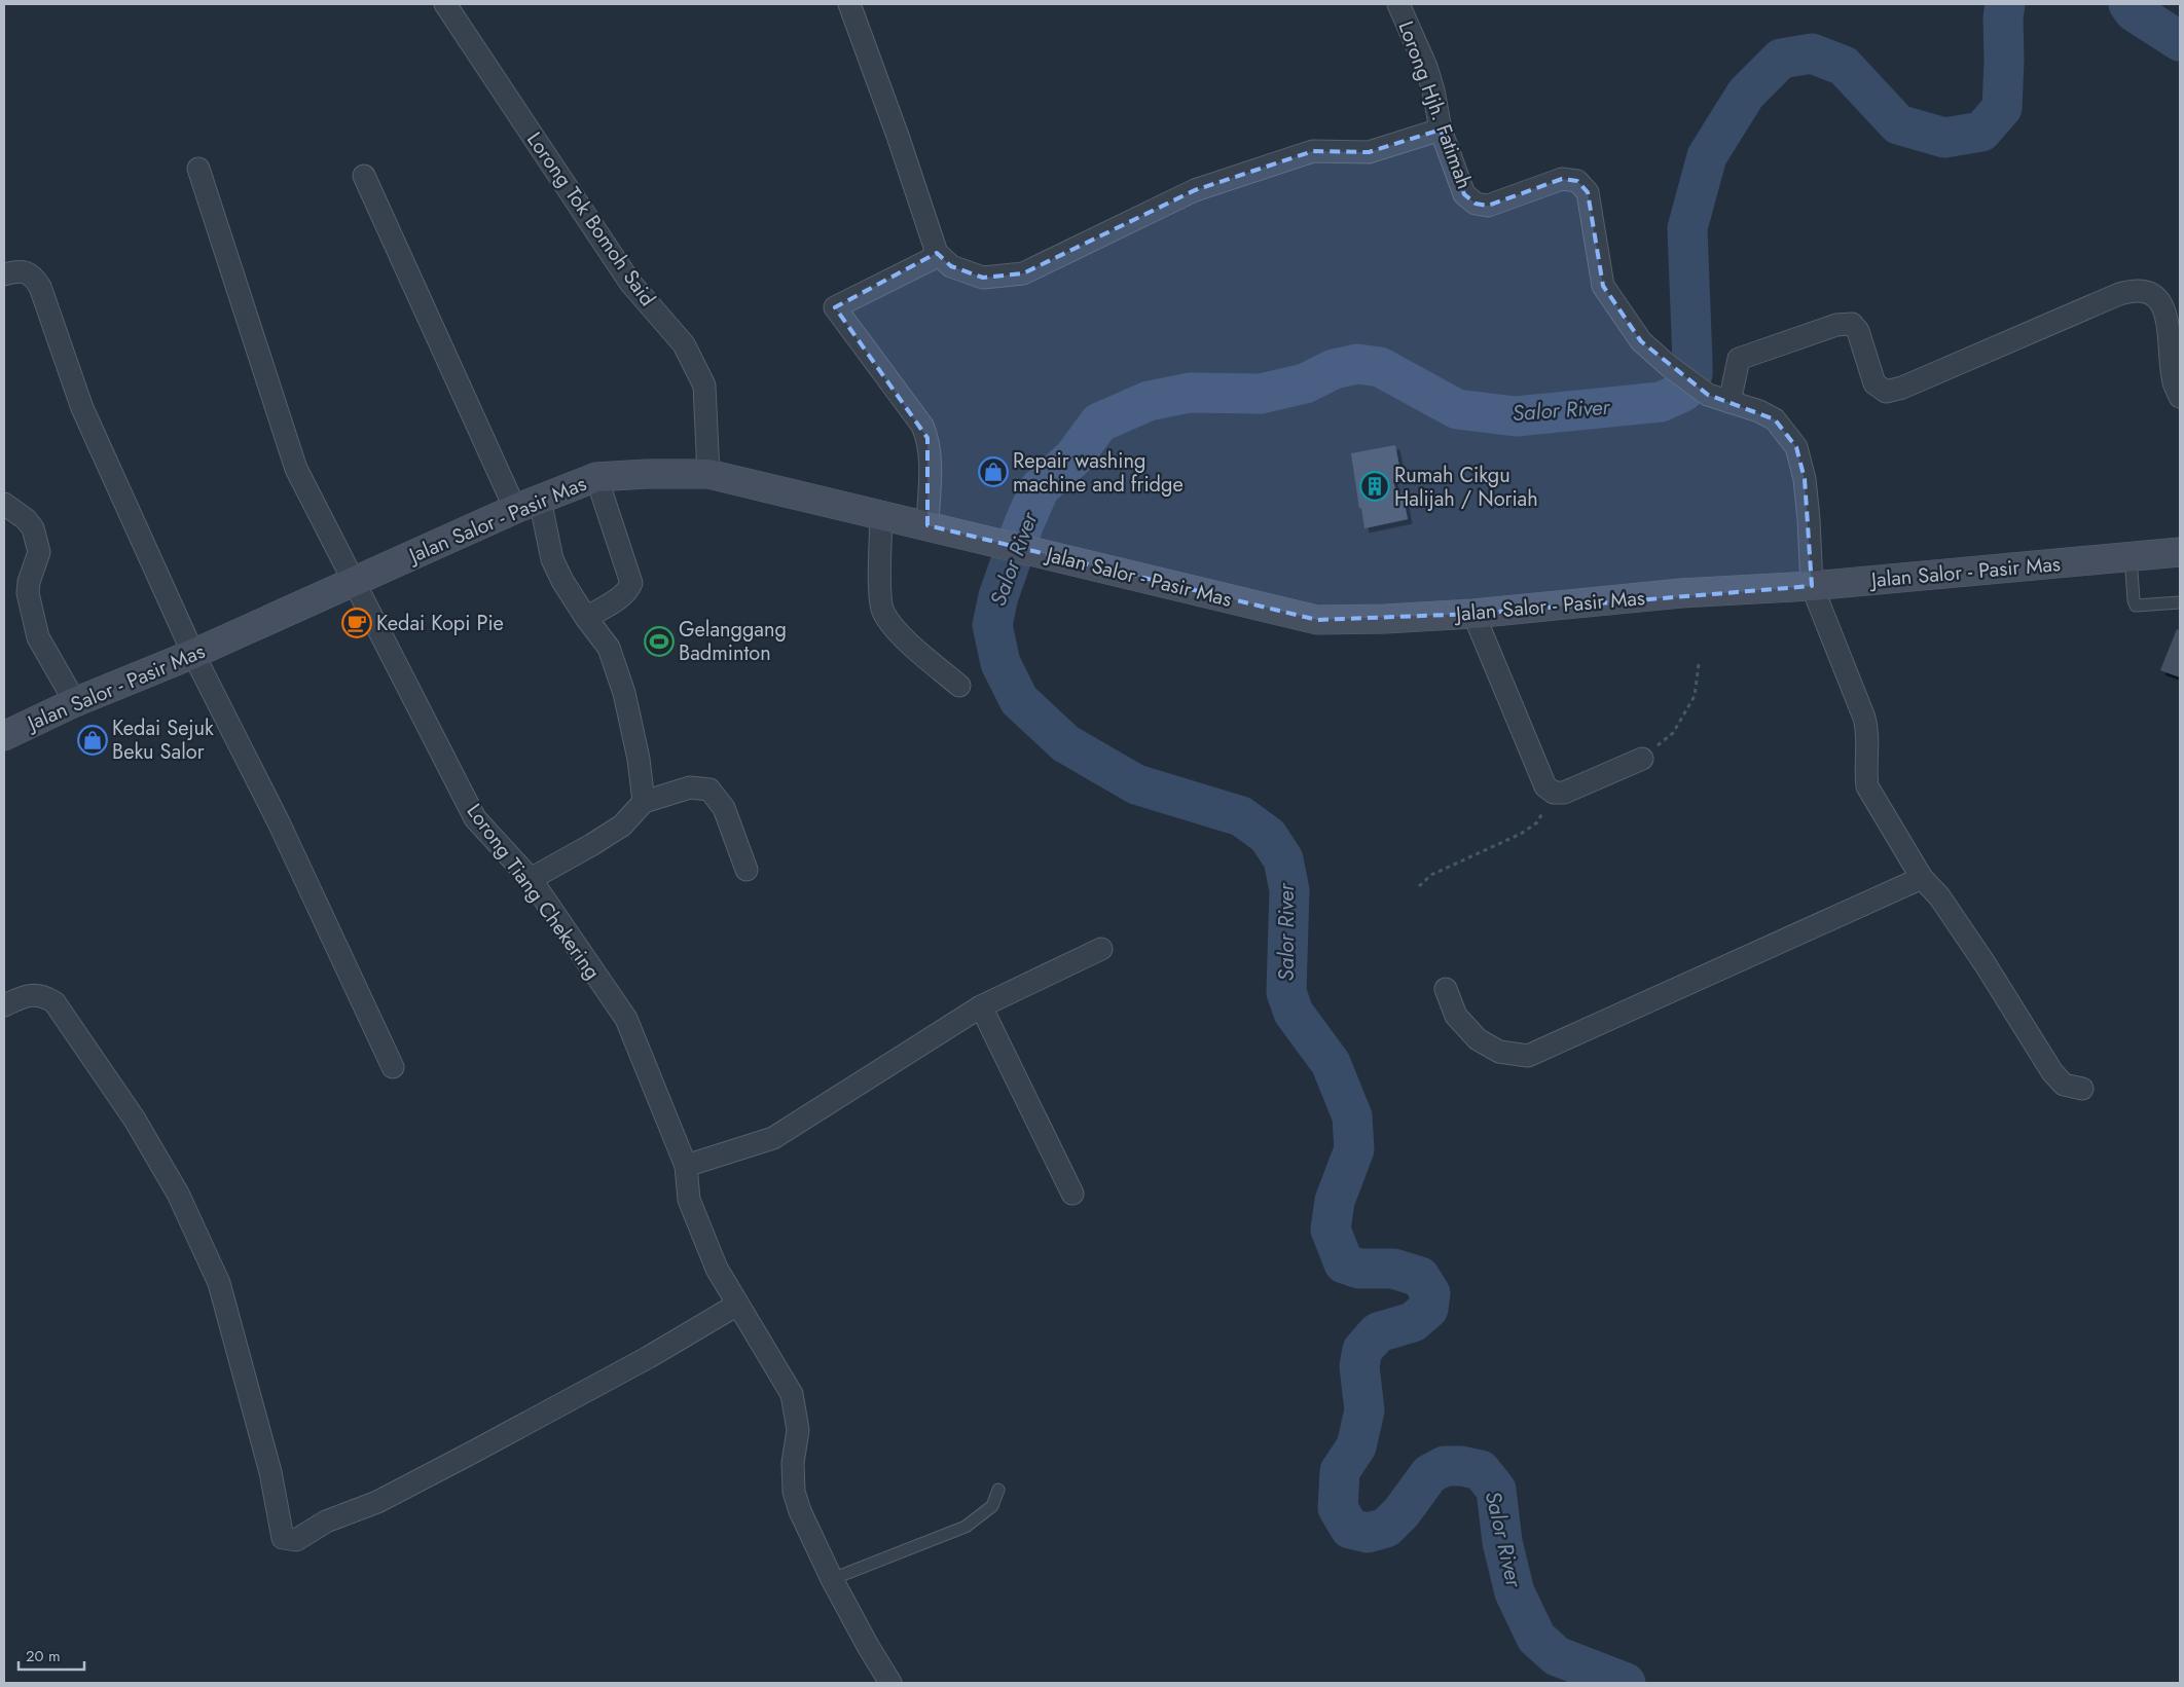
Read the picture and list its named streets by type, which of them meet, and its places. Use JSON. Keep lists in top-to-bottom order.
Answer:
{
  "streets": {
    "main road": ["Jalan Salor - Pasir Mas"],
    "street": ["Lorong Hjh. Fatimah", "Lorong Tok Bomoh Said", "Lorong Tiang Chekering"]
  },
  "crossings": [
    ["Lorong Hjh. Fatimah", "Jalan Salor - Pasir Mas"],
    ["Lorong Tok Bomoh Said", "Jalan Salor - Pasir Mas"],
    ["Jalan Salor - Pasir Mas", "Lorong Tiang Chekering"]
  ],
  "water": ["Salor River"],
  "places": {
    "shop": ["Repair washing machine and fridge", "Kedai Sejuk Beku Salor"],
    "building": ["Rumah Cikgu Halijah / Noriah"],
    "cafe": ["Kedai Kopi Pie"],
    "sports": ["Gelanggang Badminton"]
  },
  "scale_bar": "20 m"
}
